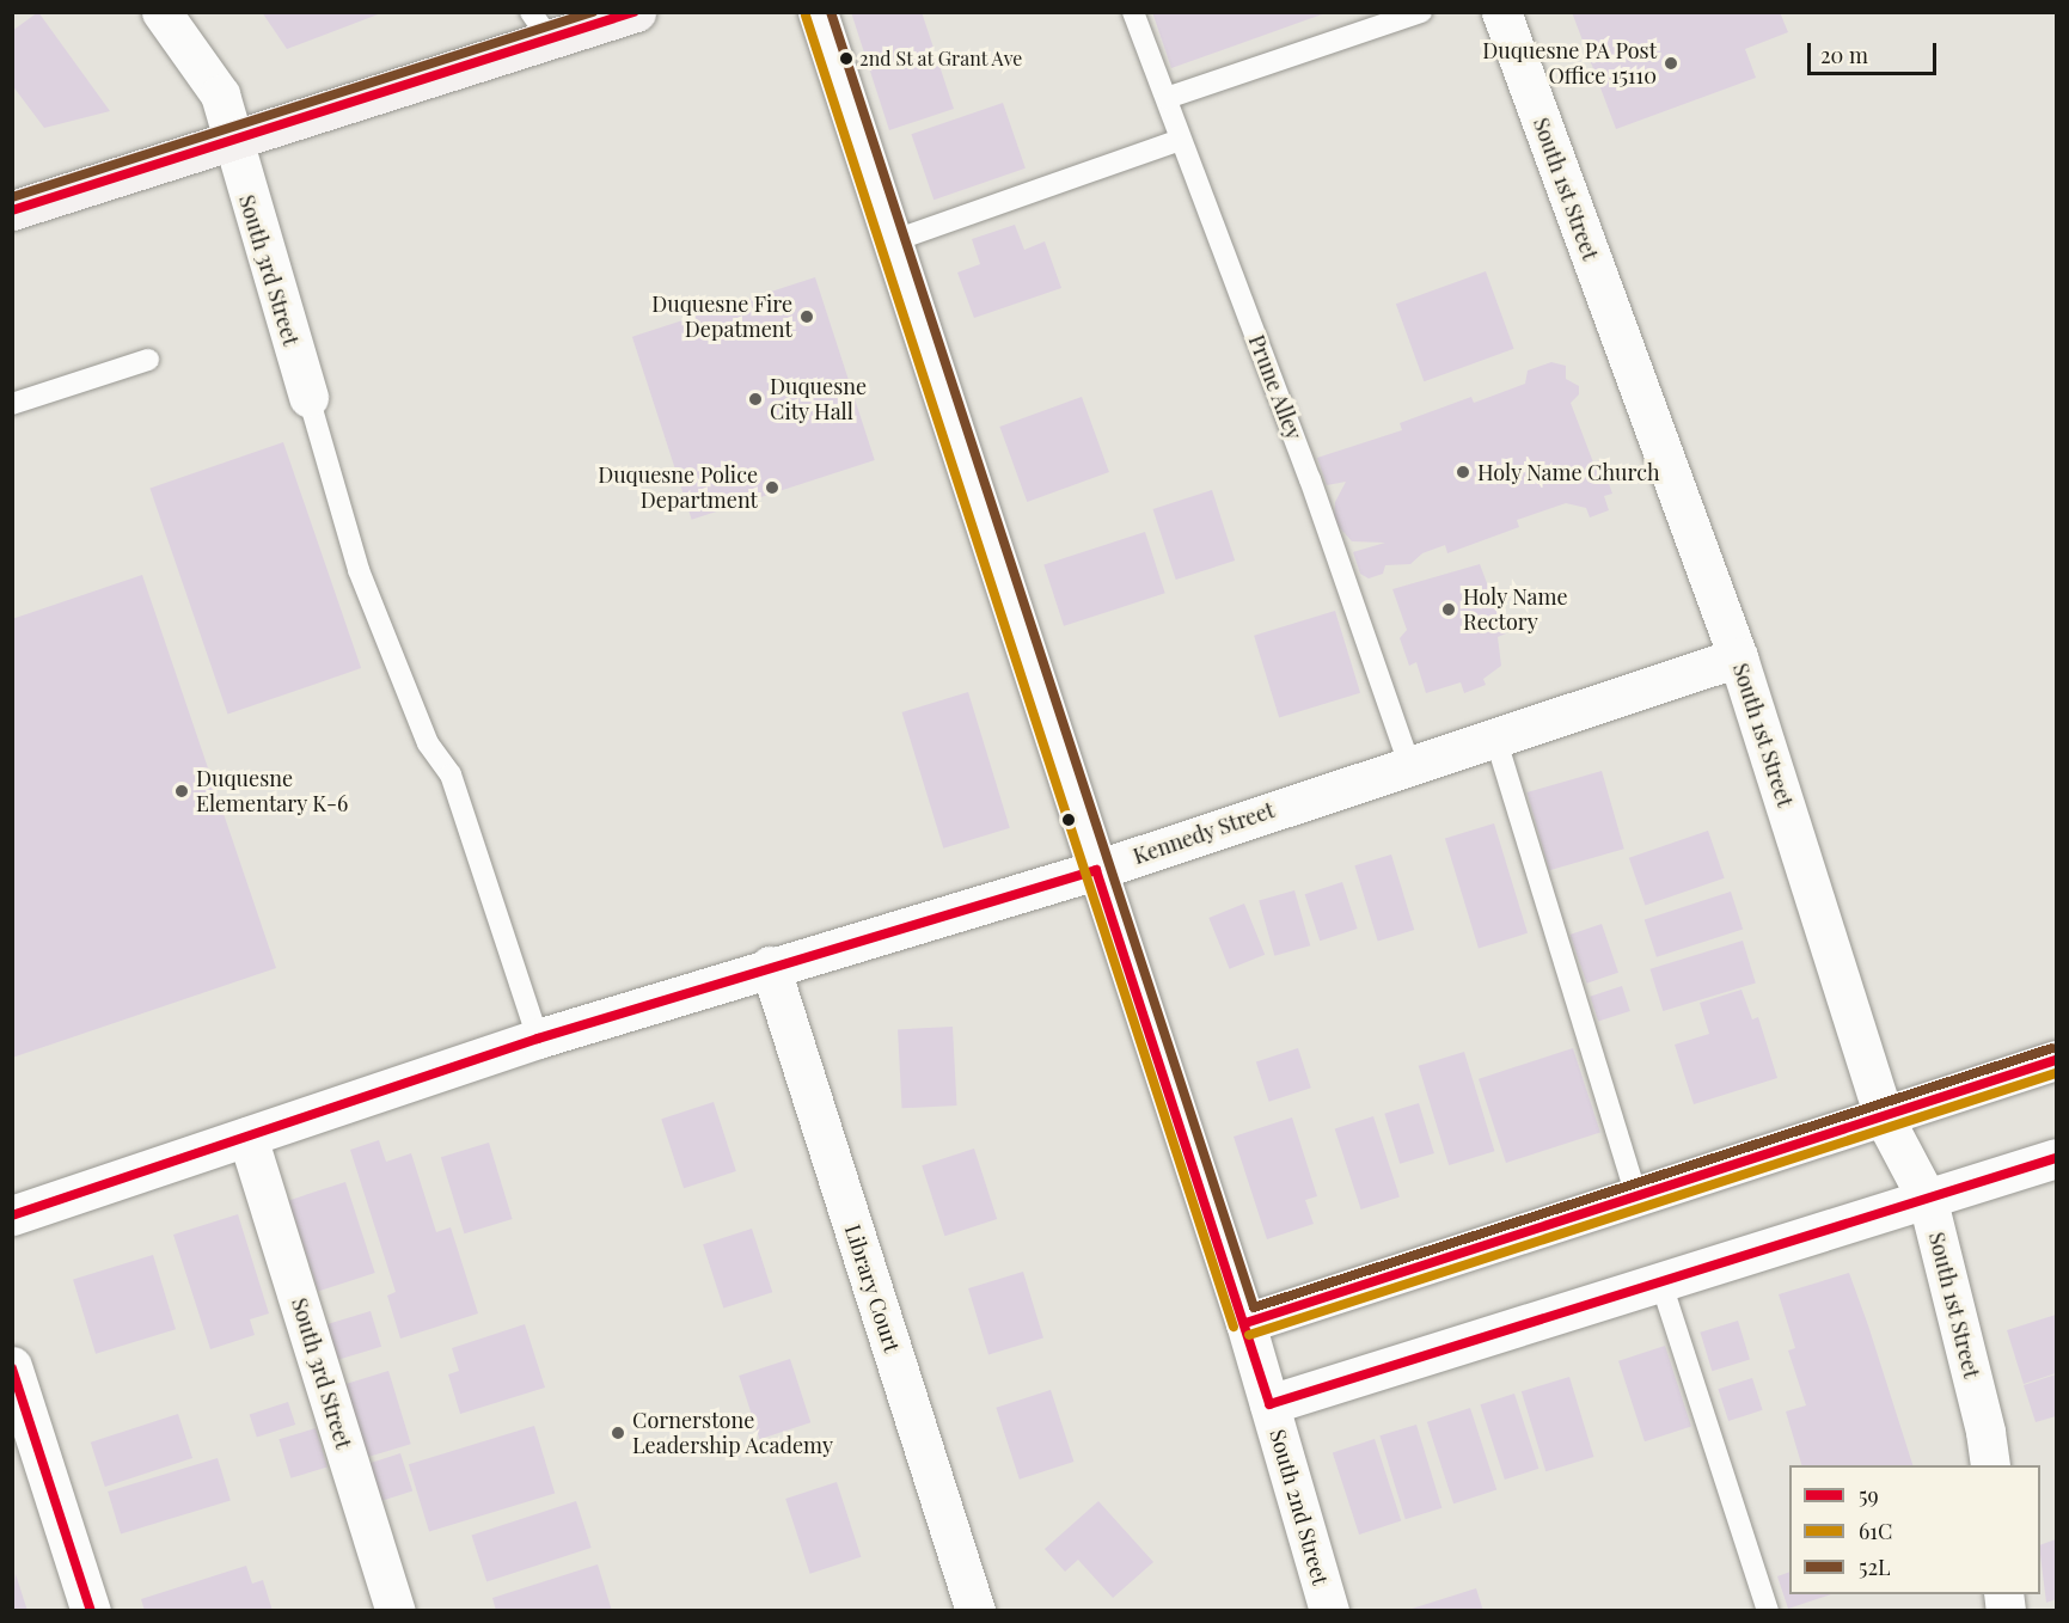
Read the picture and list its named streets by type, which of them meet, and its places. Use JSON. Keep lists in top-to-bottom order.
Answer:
{
  "streets": {
    "street": [
      "South 1st Street",
      "South 3rd Street",
      "Kennedy Street",
      "Library Court",
      "South 2nd Street"
    ],
    "lane": ["Prune Alley"]
  },
  "crossings": [
    ["South 1st Street", "Kennedy Street"],
    ["South 3rd Street", "Kennedy Street"],
    ["Prune Alley", "Kennedy Street"],
    ["Kennedy Street", "Library Court"],
    ["Kennedy Street", "South 2nd Street"]
  ],
  "places": [
    "2nd St at Grant Ave",
    "Duquesne PA Post Office 15110",
    "Duquesne Fire Depatment",
    "Duquesne City Hall",
    "Holy Name Church",
    "Duquesne Police Department",
    "Holy Name Rectory",
    "Duquesne Elementary K-6",
    "Cornerstone Leadership Academy"
  ],
  "lines": ["transit line 59", "transit line 52L", "transit line 61C"],
  "legend": ["59", "61C", "52L"],
  "scale_bar": "20 m"
}
